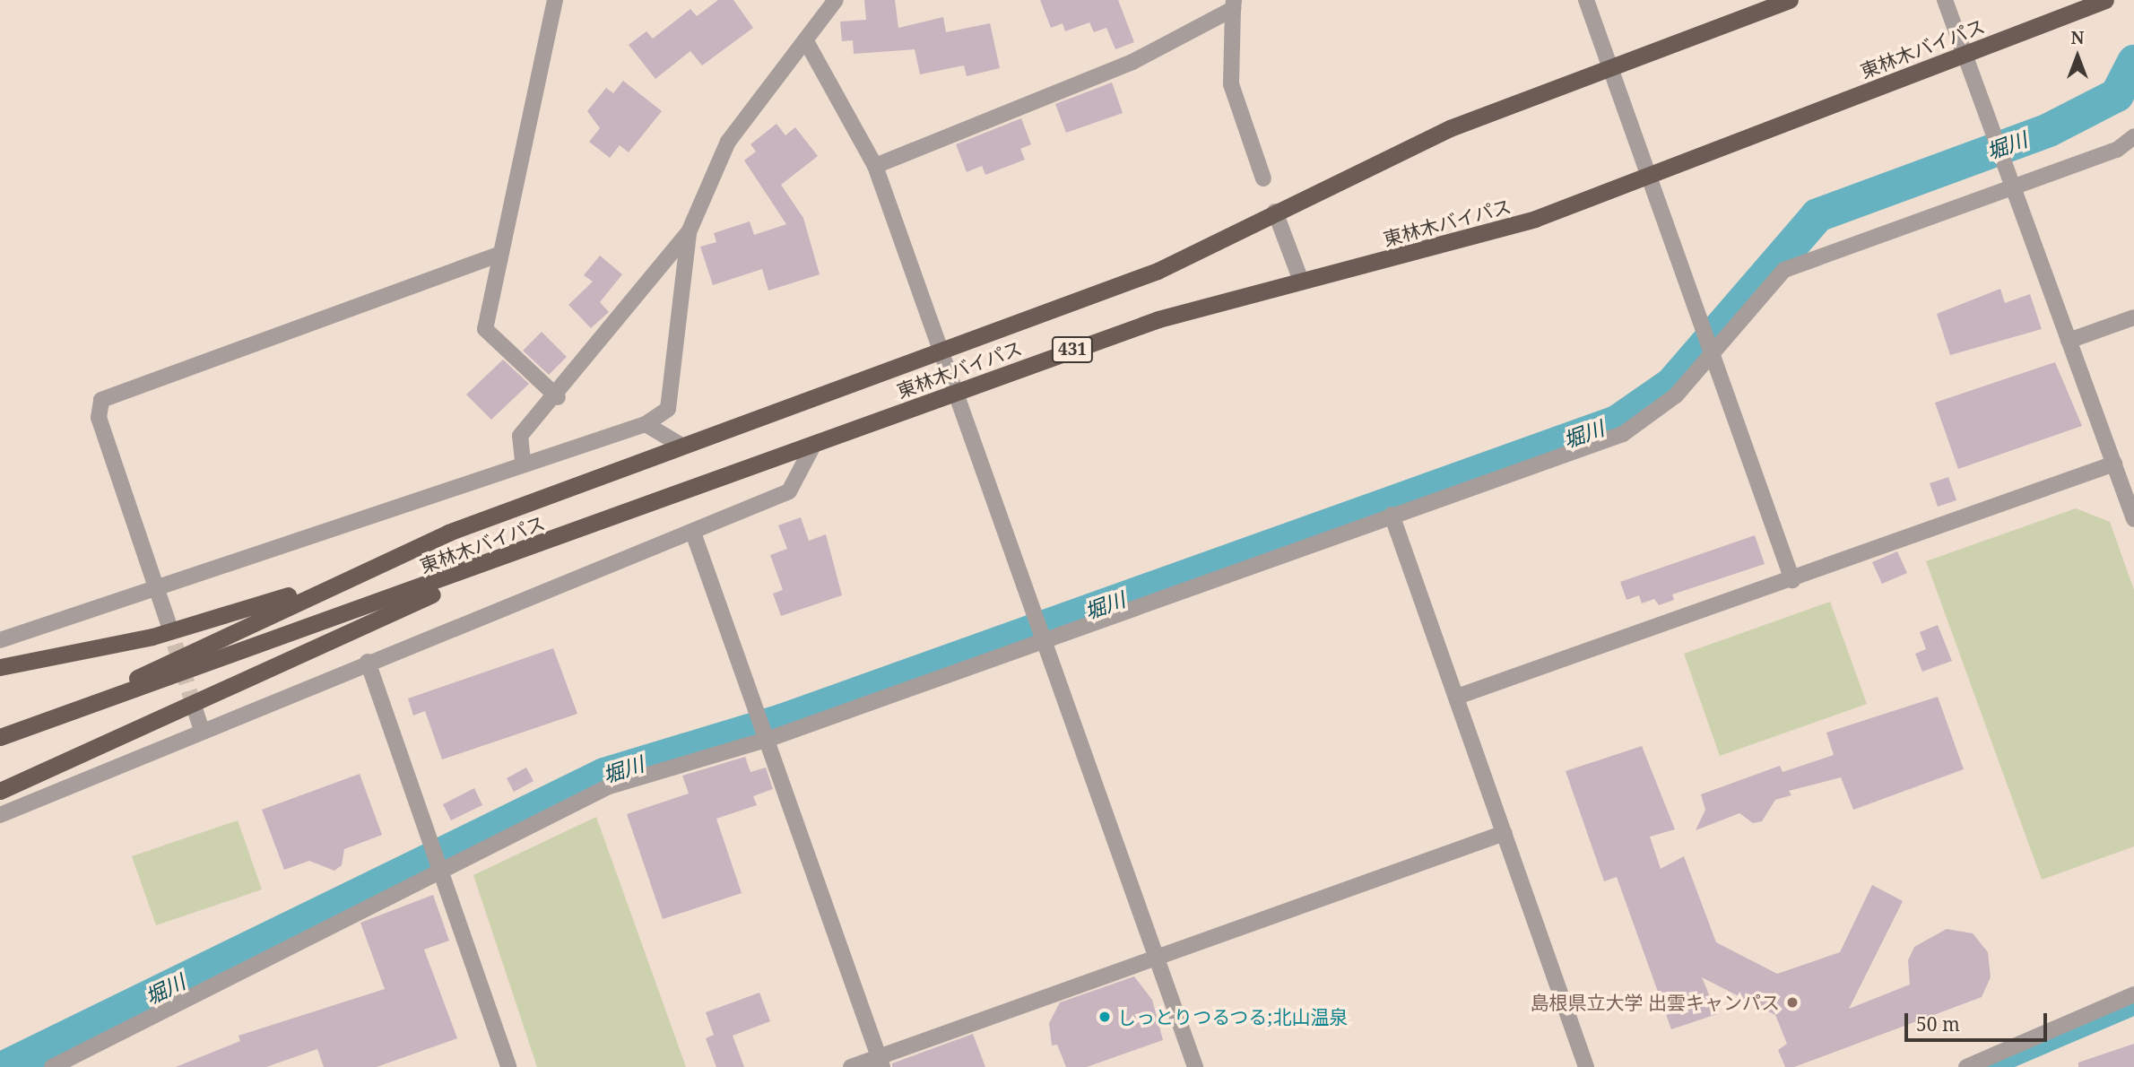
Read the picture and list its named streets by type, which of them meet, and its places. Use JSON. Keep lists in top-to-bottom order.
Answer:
{
  "streets": {
    "highway": ["東林木バイパス", "431"]
  },
  "water": ["堀川"],
  "places": ["島根県立大学 出雲キャンパス", "しっとりつるつる;北山温泉"],
  "scale_bar": "50 m",
  "north": "top"
}
